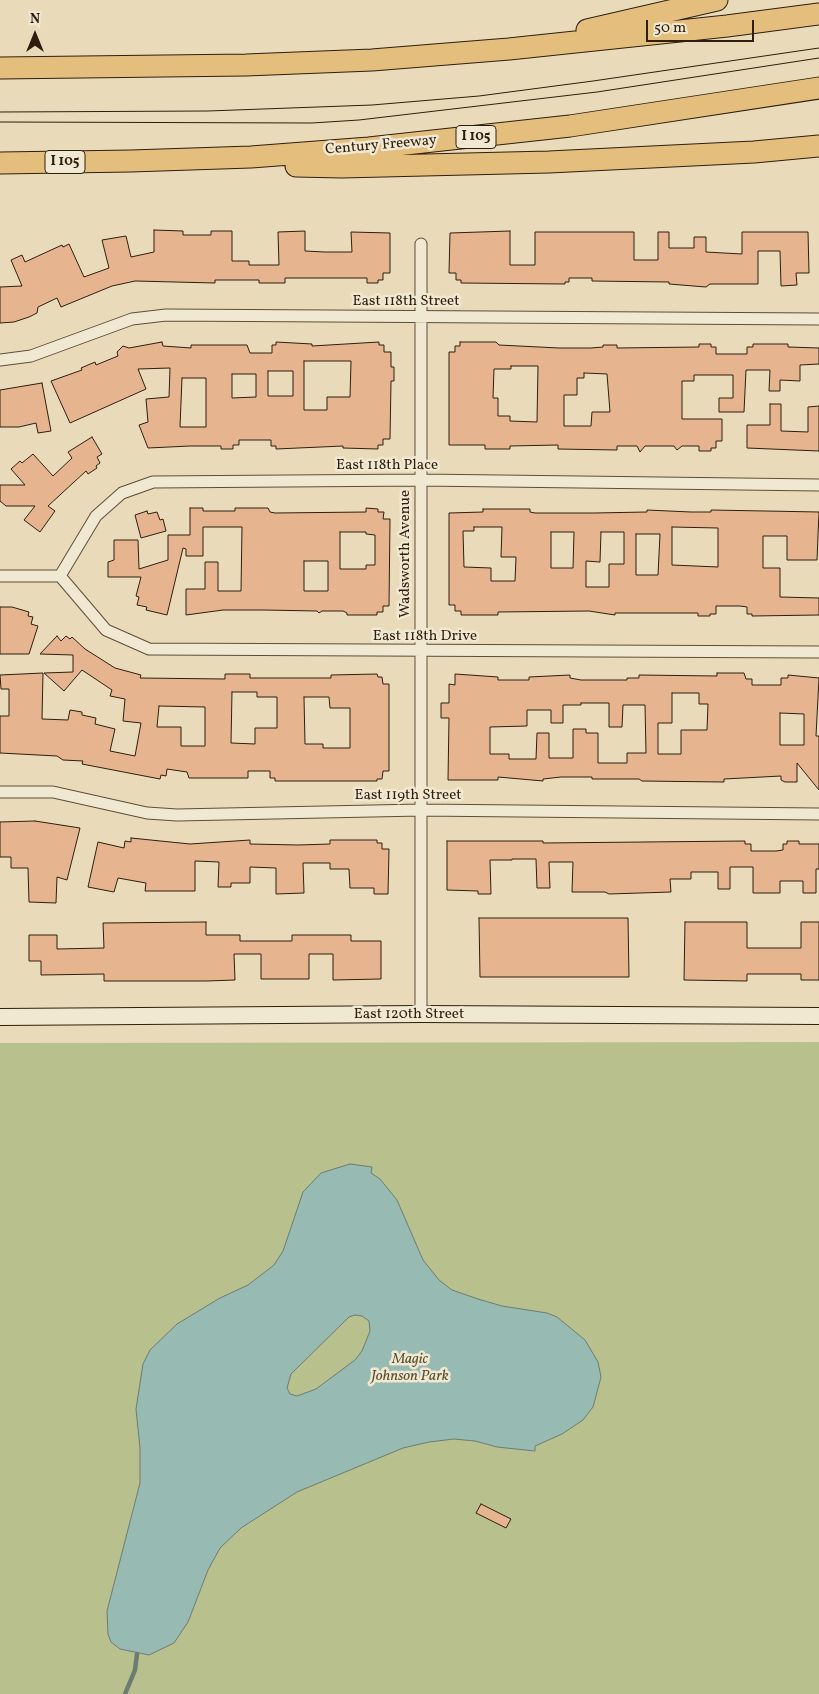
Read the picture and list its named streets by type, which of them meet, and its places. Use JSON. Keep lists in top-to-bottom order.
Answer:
{
  "streets": {
    "highway": ["I 105", "Century Freeway"],
    "street": [
      "East 118th Street",
      "East 118th Place",
      "Wadsworth Avenue",
      "East 118th Drive",
      "East 119th Street",
      "East 120th Street"
    ]
  },
  "crossings": [
    ["East 118th Street", "Wadsworth Avenue"],
    ["East 118th Place", "Wadsworth Avenue"],
    ["East 118th Place", "East 118th Drive"],
    ["Wadsworth Avenue", "East 118th Drive"],
    ["Wadsworth Avenue", "East 119th Street"],
    ["Wadsworth Avenue", "East 120th Street"]
  ],
  "parks": ["Magic Johnson Park"],
  "scale_bar": "50 m",
  "north": "top"
}
